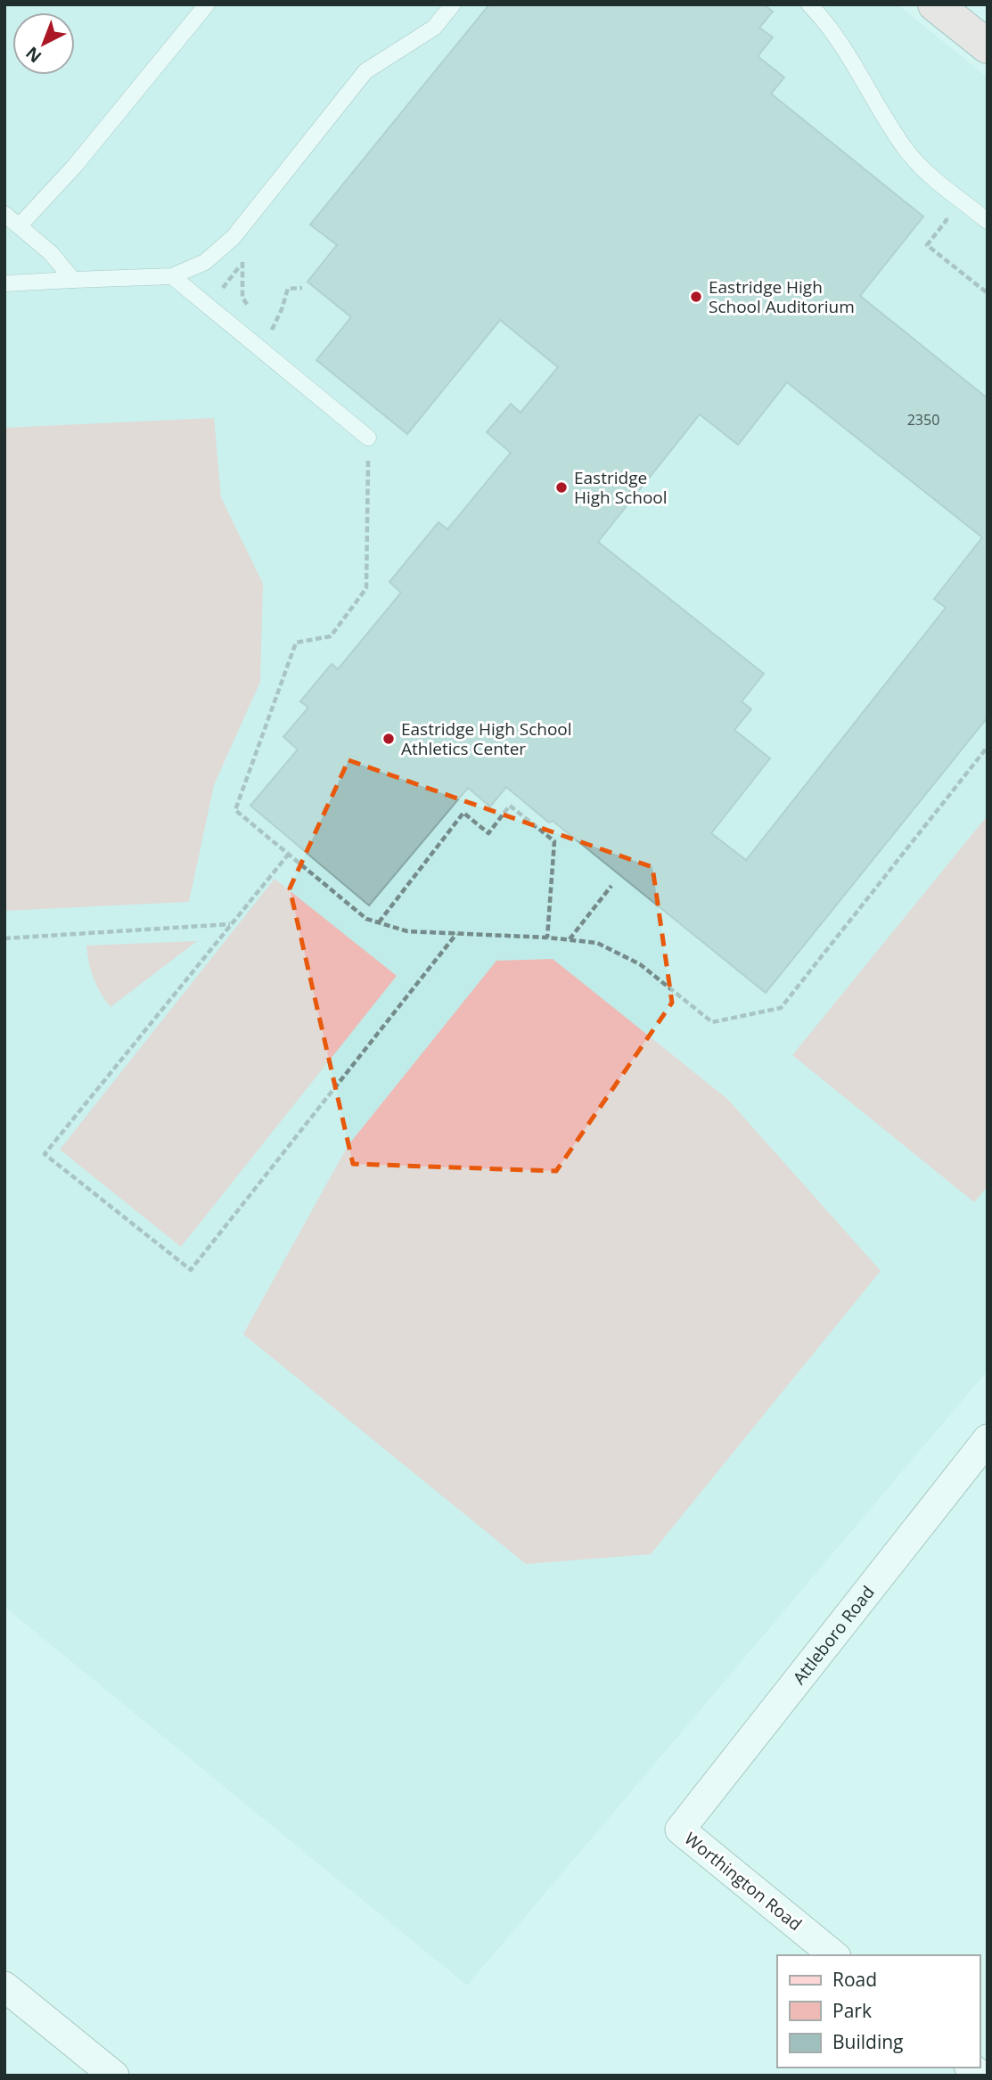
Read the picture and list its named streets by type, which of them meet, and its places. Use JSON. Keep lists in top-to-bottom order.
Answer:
{
  "streets": {
    "street": ["Attleboro Road", "Worthington Road"]
  },
  "crossings": [
    ["Attleboro Road", "Worthington Road"]
  ],
  "places": ["Eastridge High School Auditorium", "Eastridge High School", "Eastridge High School Athletics Center"],
  "house_numbers": ["2350"],
  "legend": ["Road", "Park", "Building"],
  "north": "bottom left"
}
